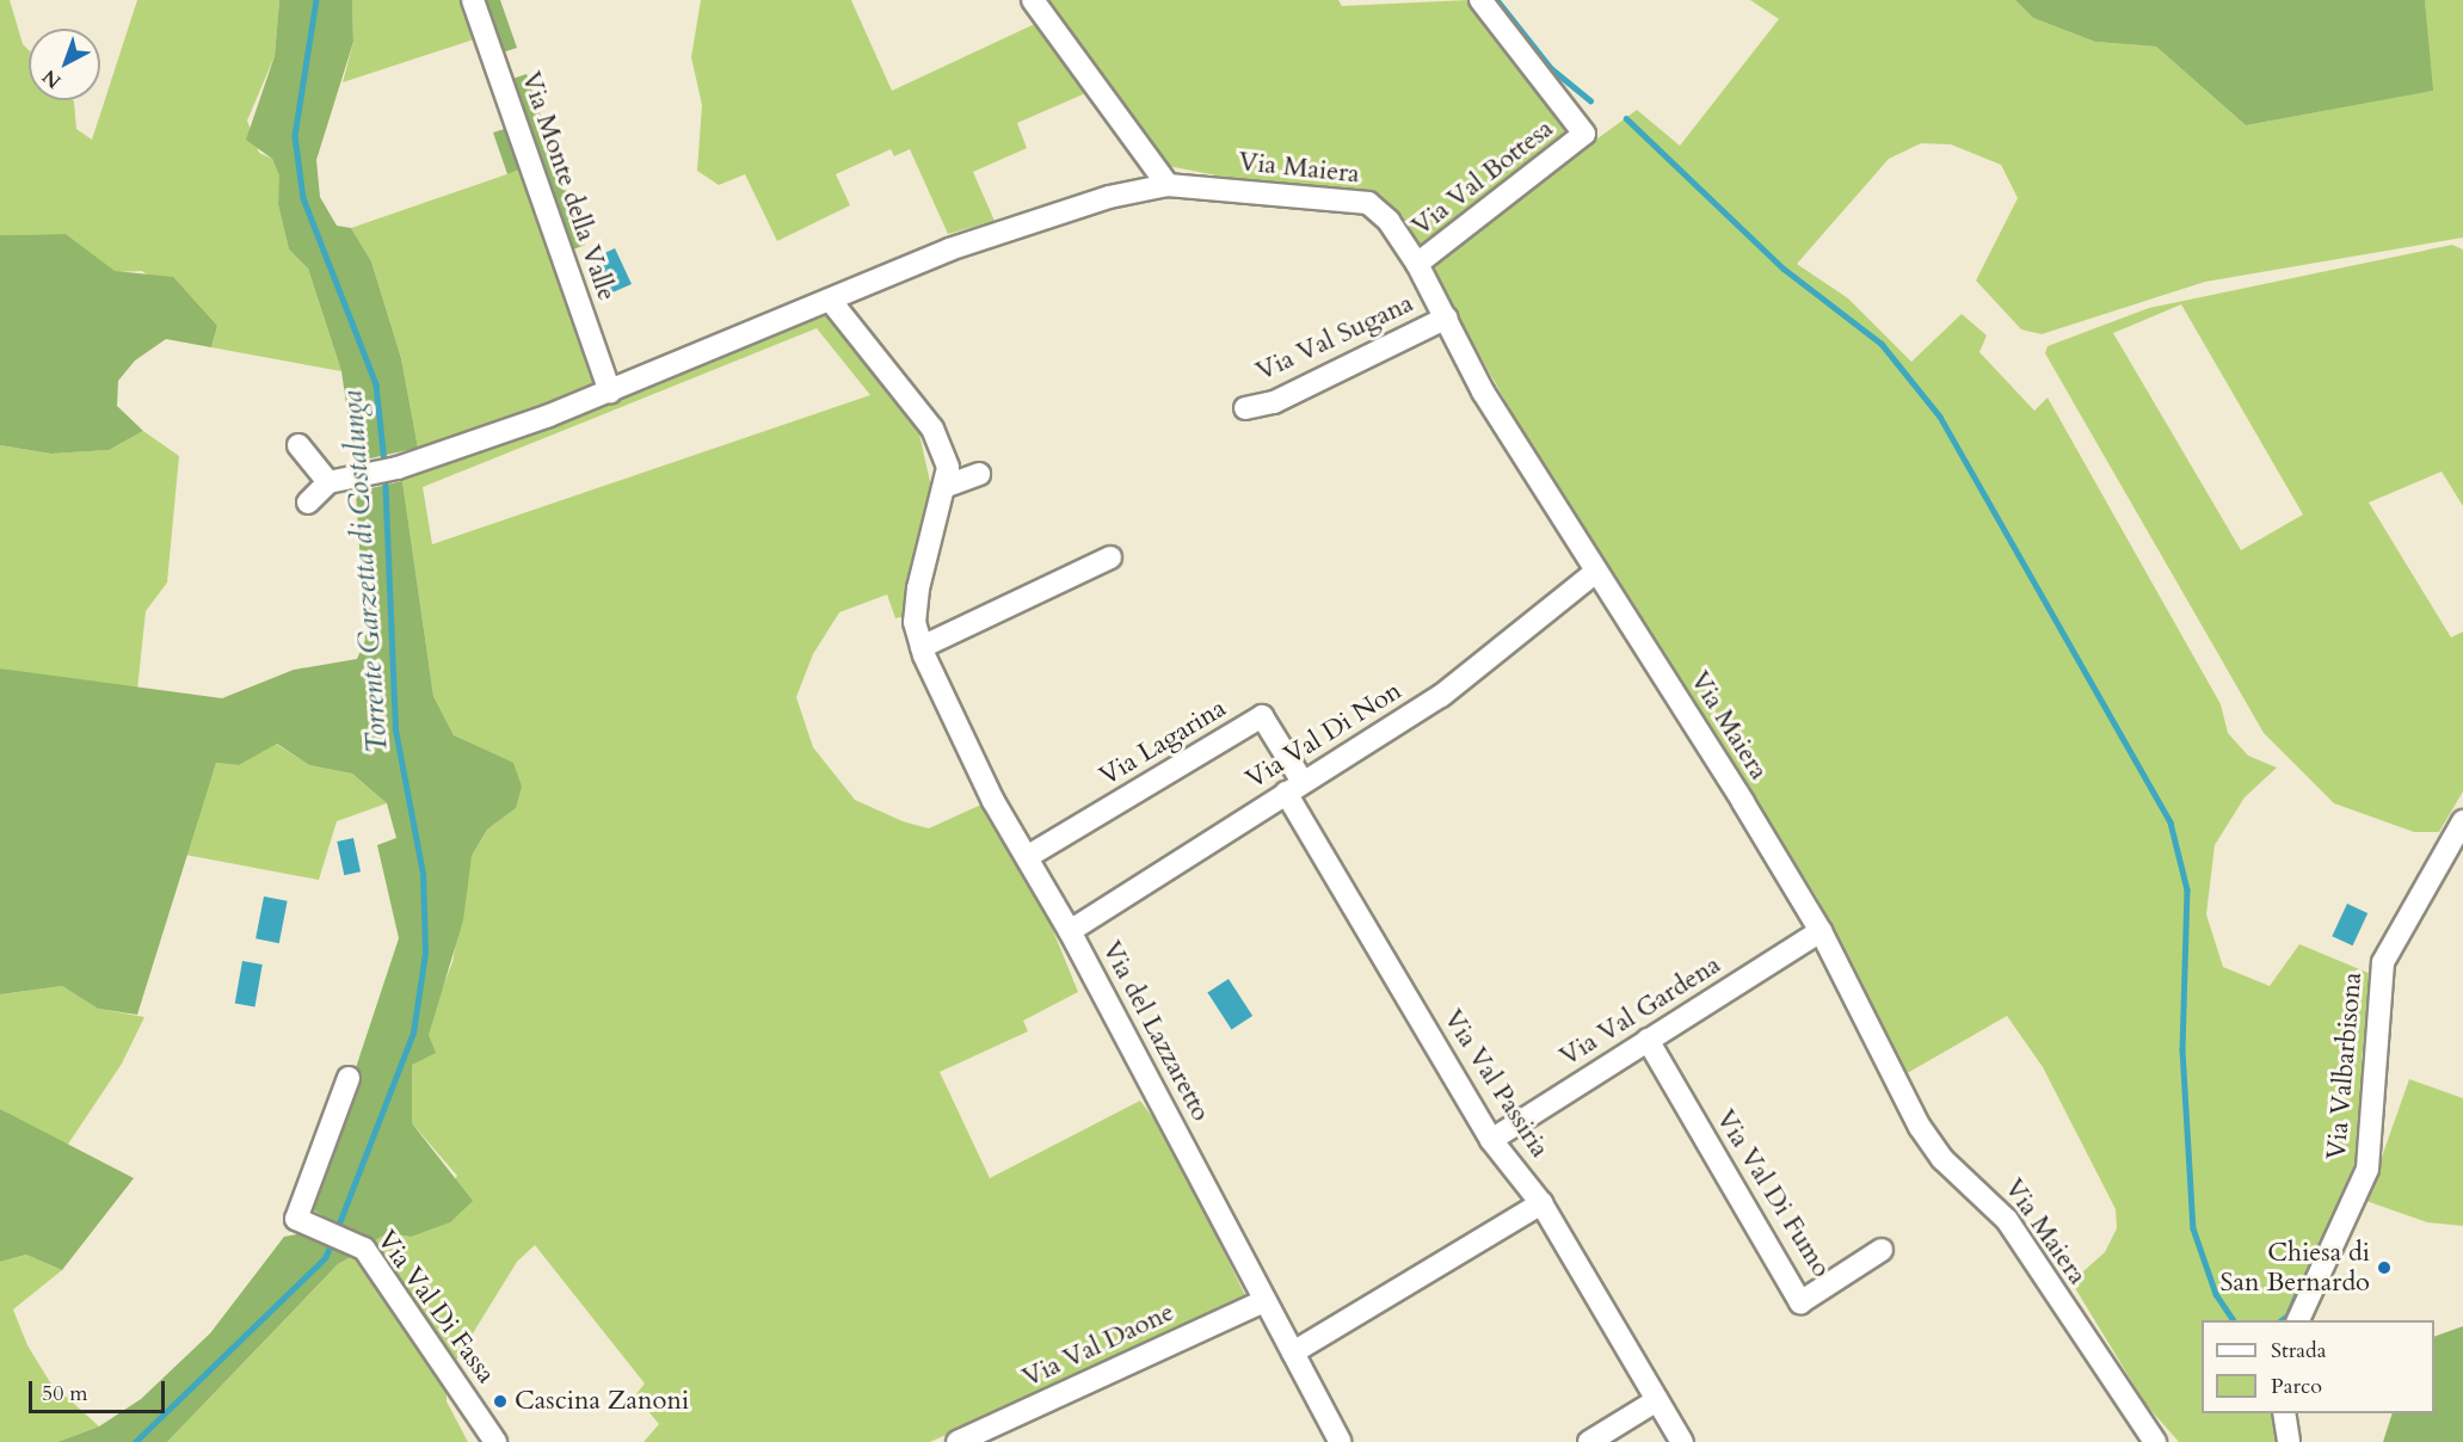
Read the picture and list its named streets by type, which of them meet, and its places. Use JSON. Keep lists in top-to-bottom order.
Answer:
{
  "streets": {
    "street": [
      "Via Maiera",
      "Via Val Bottesa",
      "Via Monte della Valle",
      "Via Val Sugana",
      "Via Val Di Non",
      "Via Lagarina",
      "Via Val Gardena",
      "Via del Lazzaretto",
      "Via Valbarbisona",
      "Via Val Passiria",
      "Via Val Di Fumo",
      "Via Val Di Fassa",
      "Via Val Daone"
    ]
  },
  "crossings": [
    ["Via Maiera", "Via Val Bottesa"],
    ["Via Maiera", "Via Val Sugana"],
    ["Via Maiera", "Via Val Di Non"],
    ["Via Maiera", "Via Val Gardena"],
    ["Via Maiera", "Via del Lazzaretto"],
    ["Via Val Di Non", "Via Lagarina"],
    ["Via Val Di Non", "Via del Lazzaretto"],
    ["Via Val Di Non", "Via Val Passiria"],
    ["Via Lagarina", "Via del Lazzaretto"],
    ["Via Lagarina", "Via Val Passiria"],
    ["Via Val Gardena", "Via Val Passiria"],
    ["Via Val Gardena", "Via Val Di Fumo"],
    ["Via del Lazzaretto", "Via Val Daone"]
  ],
  "water": ["Torrente Garzetta di Costalunga"],
  "places": ["Chiesa di San Bernardo", "Cascina Zanoni"],
  "legend": ["Strada", "Parco"],
  "scale_bar": "50 m",
  "north": "bottom left"
}
